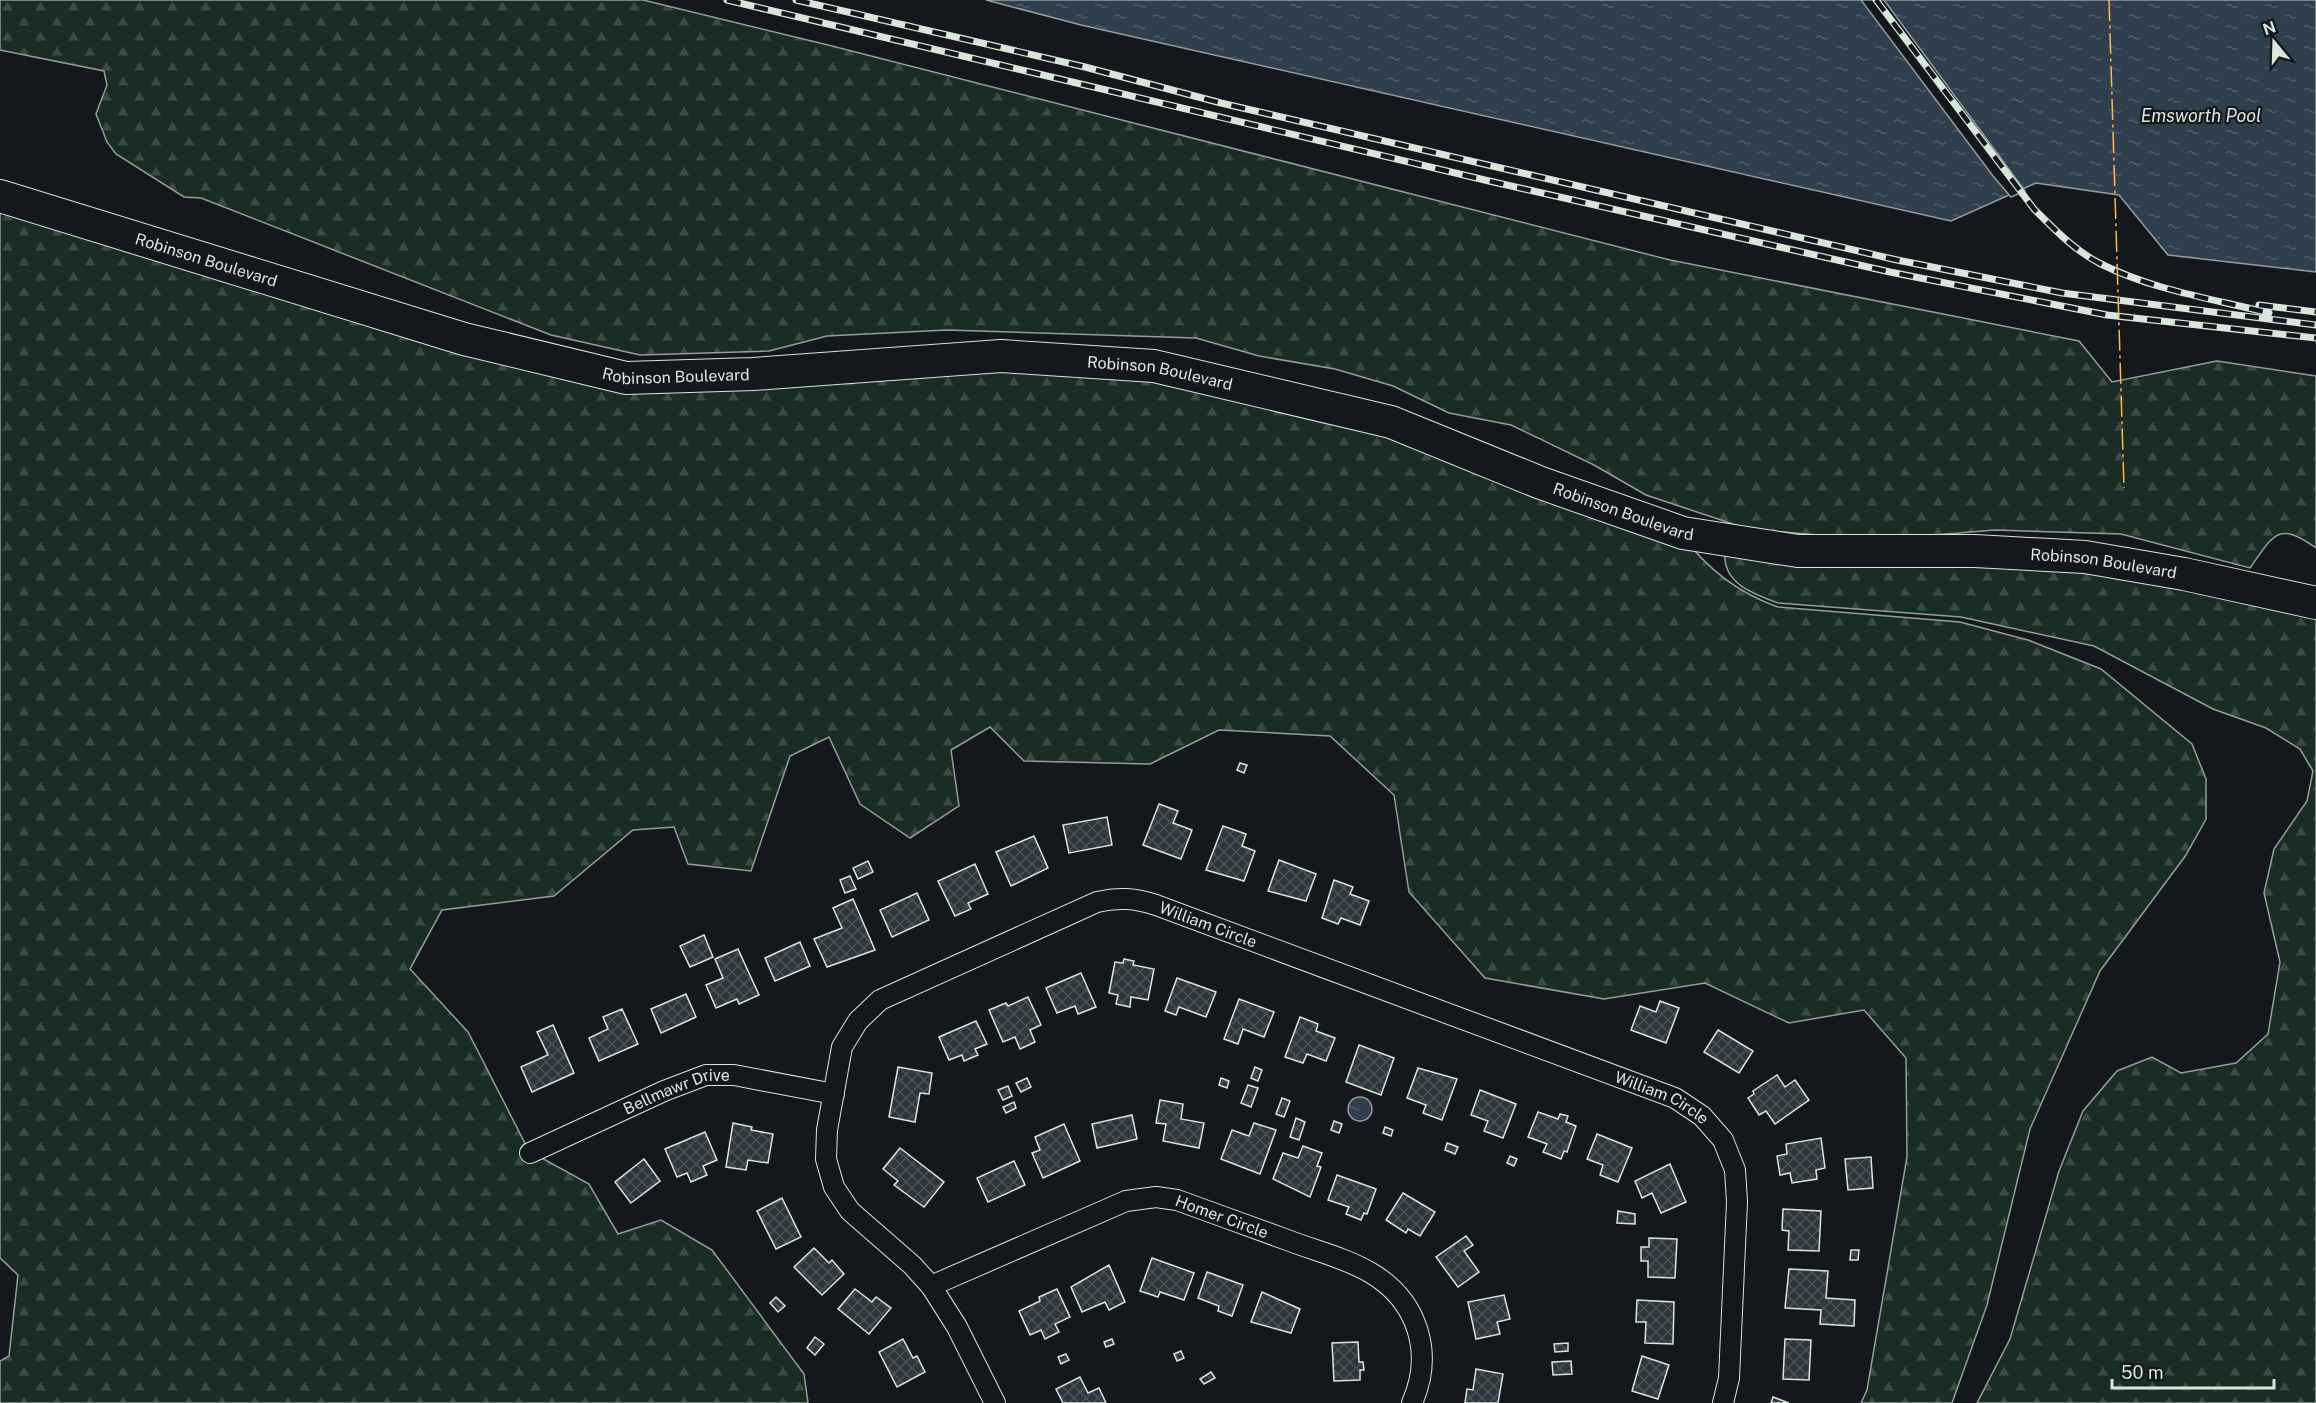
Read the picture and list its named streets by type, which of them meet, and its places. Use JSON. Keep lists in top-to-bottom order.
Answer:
{
  "streets": {
    "main road": ["Robinson Boulevard"],
    "street": ["William Circle", "Bellmawr Drive", "Homer Circle"]
  },
  "crossings": [
    ["William Circle", "Bellmawr Drive"],
    ["William Circle", "Homer Circle"]
  ],
  "water": ["Emsworth Pool"],
  "scale_bar": "50 m",
  "north": "top"
}
